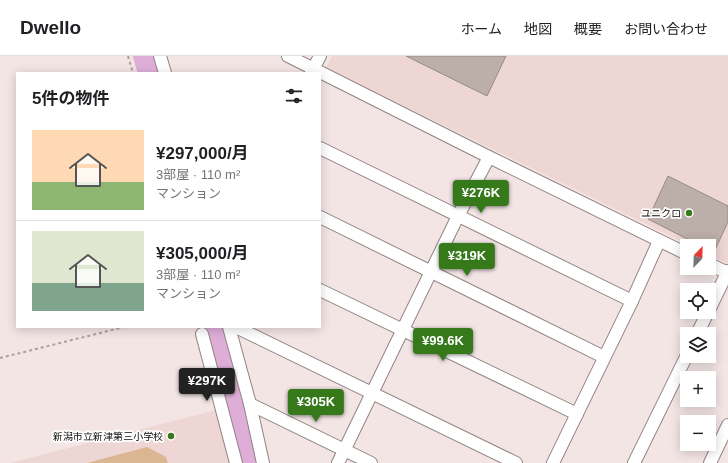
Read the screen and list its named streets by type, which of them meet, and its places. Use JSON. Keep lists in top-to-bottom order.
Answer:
{
  "places": ["ユニクロ", "新潟市立新津第三小学校"],
  "north": "top right",
  "page": {
    "header": "Dwello",
    "nav": [
      "ホーム",
      "地図",
      "概要",
      "お問い合わせ"
    ],
    "heading": "5件の物件",
    "list": [
      {
        "name": "¥297,000/月",
        "note": "3部屋 · 110 m² · マンション"
      },
      {
        "name": "¥305,000/月",
        "note": "3部屋 · 110 m² · マンション"
      }
    ],
    "price": [
      "¥276K",
      "¥319K",
      "¥99.6K",
      "¥297K",
      "¥305K"
    ],
    "map_buttons": ["+", "−"]
  }
}
